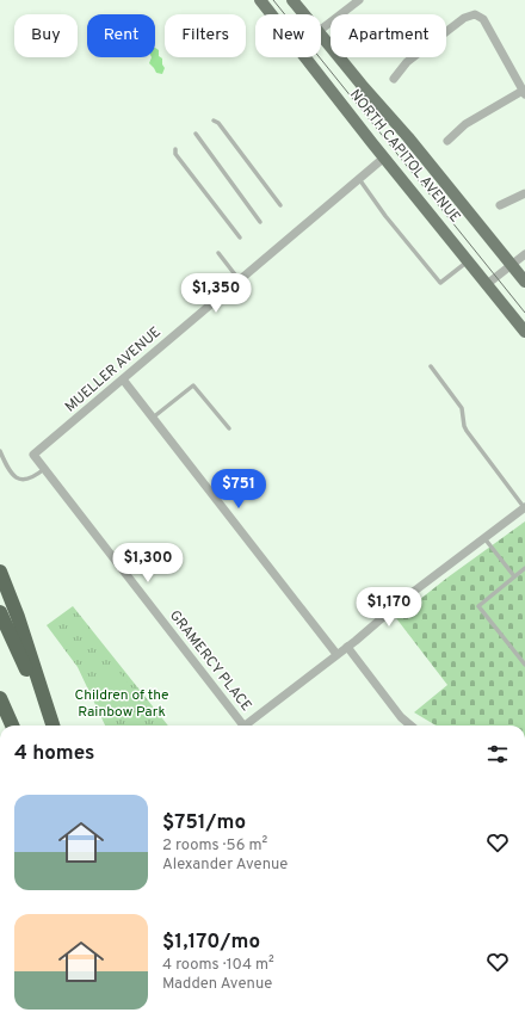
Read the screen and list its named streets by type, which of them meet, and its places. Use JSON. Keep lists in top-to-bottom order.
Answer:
{
  "streets": {
    "main road": ["NORTH CAPITOL AVENUE"],
    "street": ["MUELLER AVENUE", "GRAMERCY PLACE"]
  },
  "crossings": [
    ["NORTH CAPITOL AVENUE", "MUELLER AVENUE"],
    ["MUELLER AVENUE", "GRAMERCY PLACE"]
  ],
  "parks": ["Children of the Rainbow Park"],
  "page": {
    "chip": [
      "Buy",
      "Rent",
      "Filters",
      "New",
      "Apartment"
    ],
    "price": [
      "$1,350",
      "$751",
      "$1,300",
      "$1,170"
    ],
    "heading": "4 homes",
    "list": [
      {
        "name": "$751/mo",
        "note": "2 rooms · 56 m² · Alexander Avenue"
      },
      {
        "name": "$1,170/mo",
        "note": "4 rooms · 104 m² · Madden Avenue"
      }
    ]
  }
}
